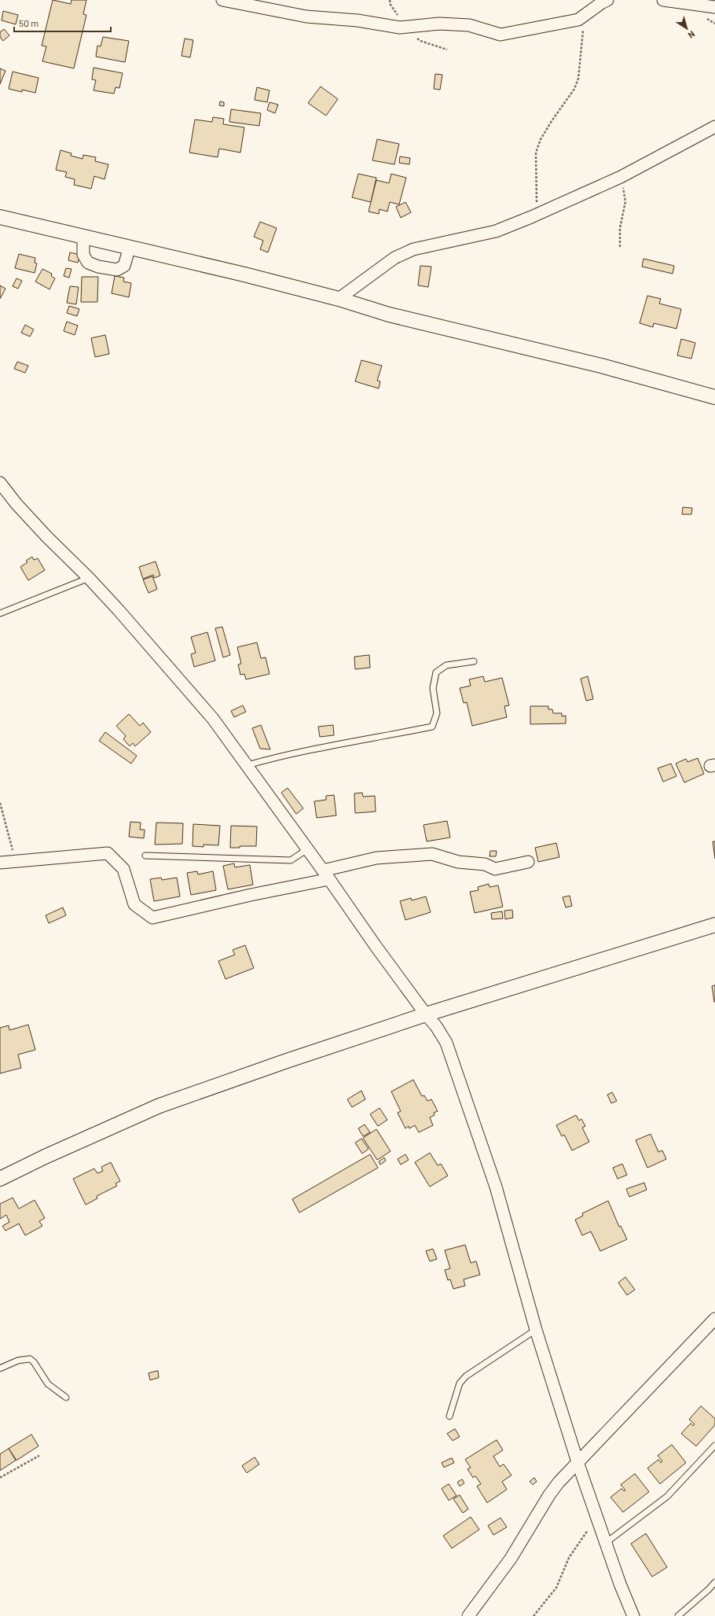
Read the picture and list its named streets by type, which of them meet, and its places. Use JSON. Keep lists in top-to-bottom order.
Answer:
{
  "scale_bar": "50 m",
  "north": "bottom right"
}
